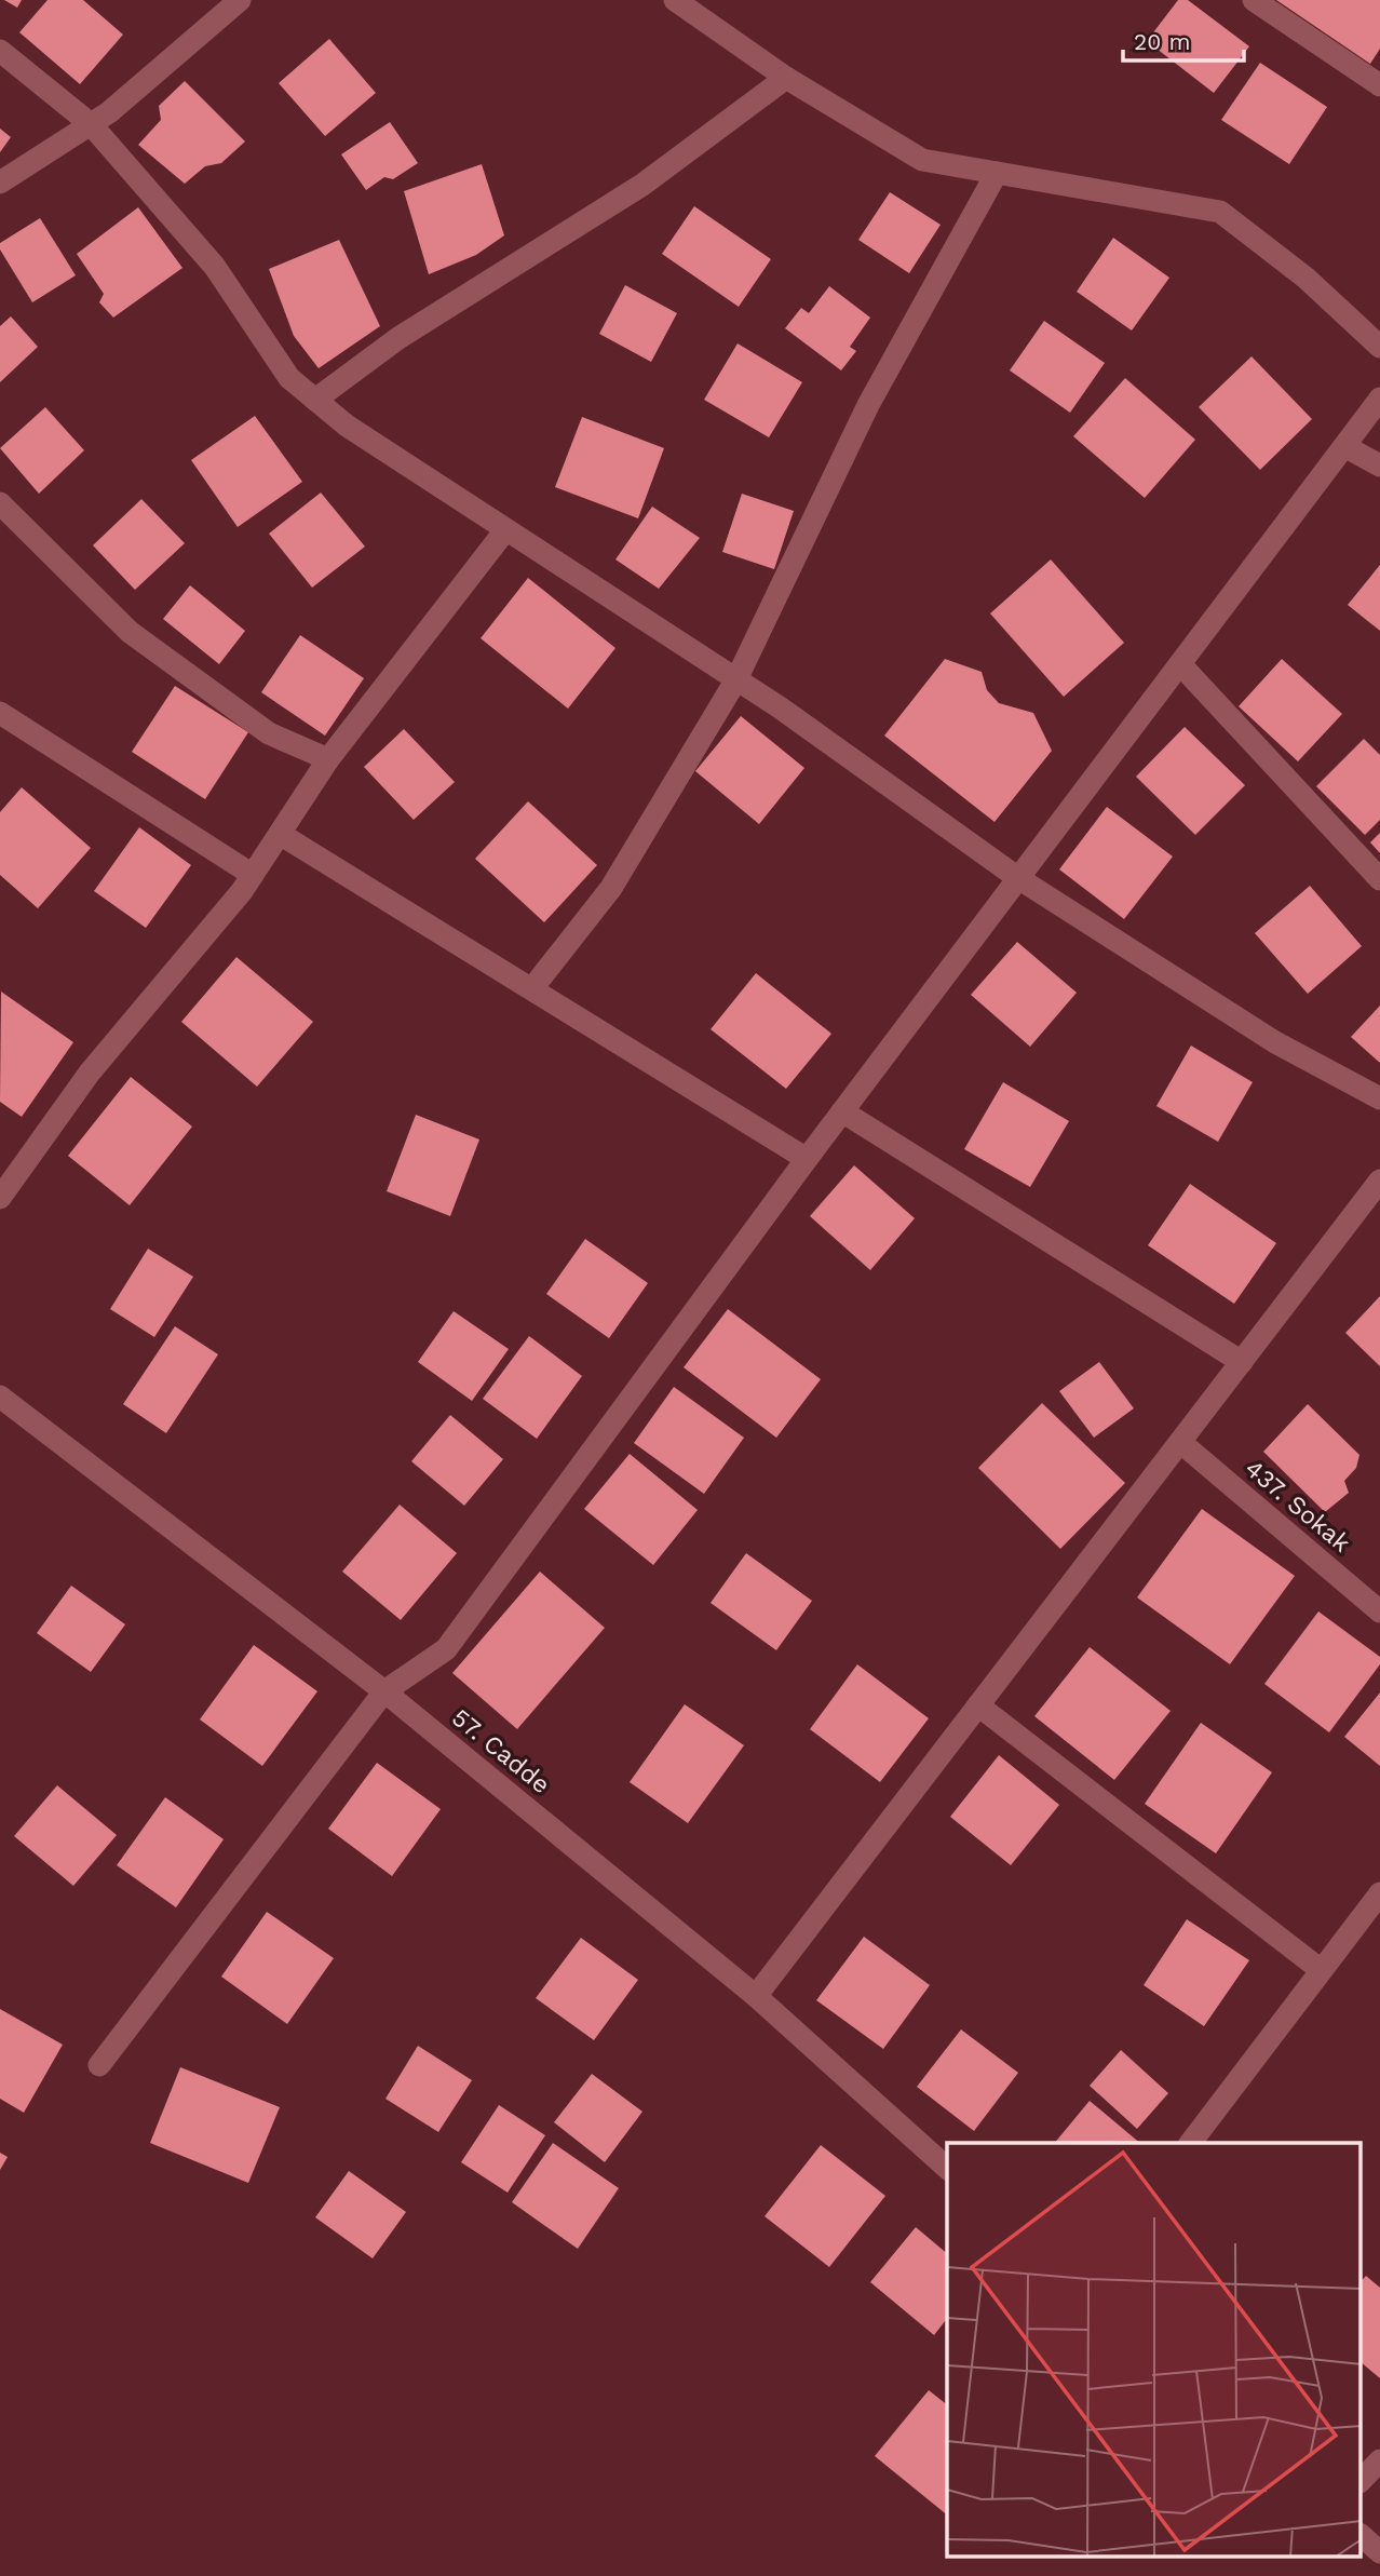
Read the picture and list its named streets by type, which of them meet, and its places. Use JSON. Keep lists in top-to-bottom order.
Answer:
{
  "streets": {
    "street": ["437. Sokak", "57. Cadde"]
  },
  "scale_bar": "20 m"
}
